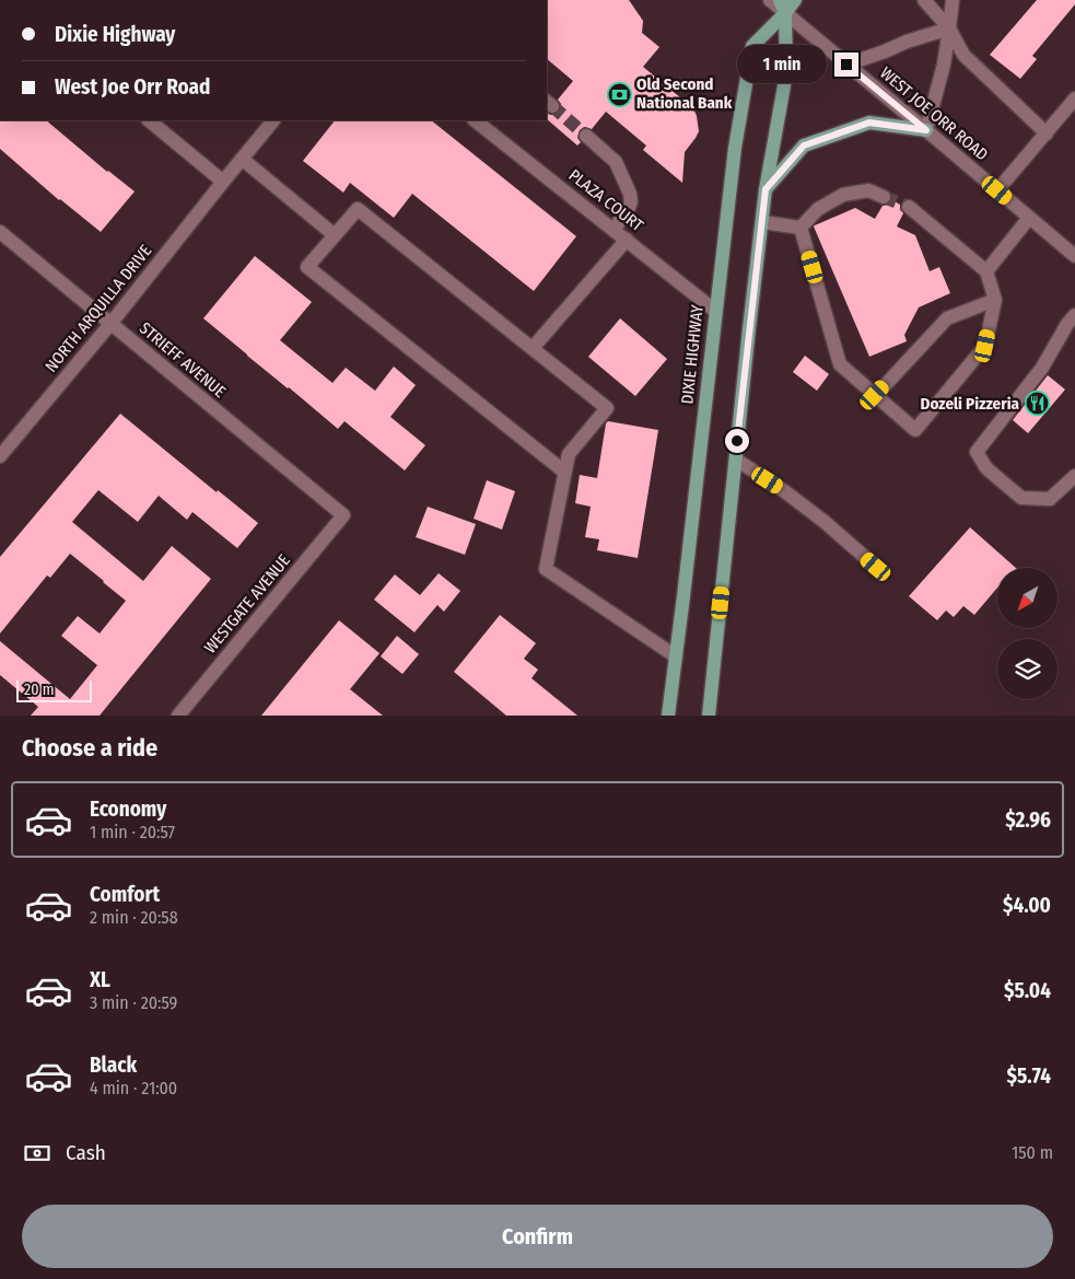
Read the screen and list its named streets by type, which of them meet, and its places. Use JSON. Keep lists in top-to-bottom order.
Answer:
{
  "streets": {
    "main road": ["DIXIE HIGHWAY"],
    "street": [
      "WEST JOE ORR ROAD",
      "PLAZA COURT",
      "NORTH ARQUILLA DRIVE",
      "STRIEFF AVENUE",
      "WESTGATE AVENUE"
    ]
  },
  "crossings": [
    ["WEST JOE ORR ROAD", "DIXIE HIGHWAY"],
    ["PLAZA COURT", "DIXIE HIGHWAY"],
    ["NORTH ARQUILLA DRIVE", "STRIEFF AVENUE"],
    ["STRIEFF AVENUE", "WESTGATE AVENUE"]
  ],
  "places": {
    "bank": ["Old Second National Bank"],
    "restaurant": ["Dozeli Pizzeria"]
  },
  "scale_bar": "20 m",
  "north": "bottom left",
  "page": {
    "banner": ["Dixie Highway", "West Joe Orr Road"],
    "bubble": "1 min",
    "scale": "20 m",
    "heading": "Choose a ride",
    "list": [
      {
        "name": "Economy",
        "note": "1 min · 20:57",
        "value": "$2.96"
      },
      {
        "name": "Comfort",
        "note": "2 min · 20:58",
        "value": "$4.00"
      },
      {
        "name": "XL",
        "note": "3 min · 20:59",
        "value": "$5.04"
      },
      {
        "name": "Black",
        "note": "4 min · 21:00",
        "value": "$5.74"
      }
    ],
    "pay": ["Cash", "150 m"],
    "buttons": "Confirm"
  }
}
